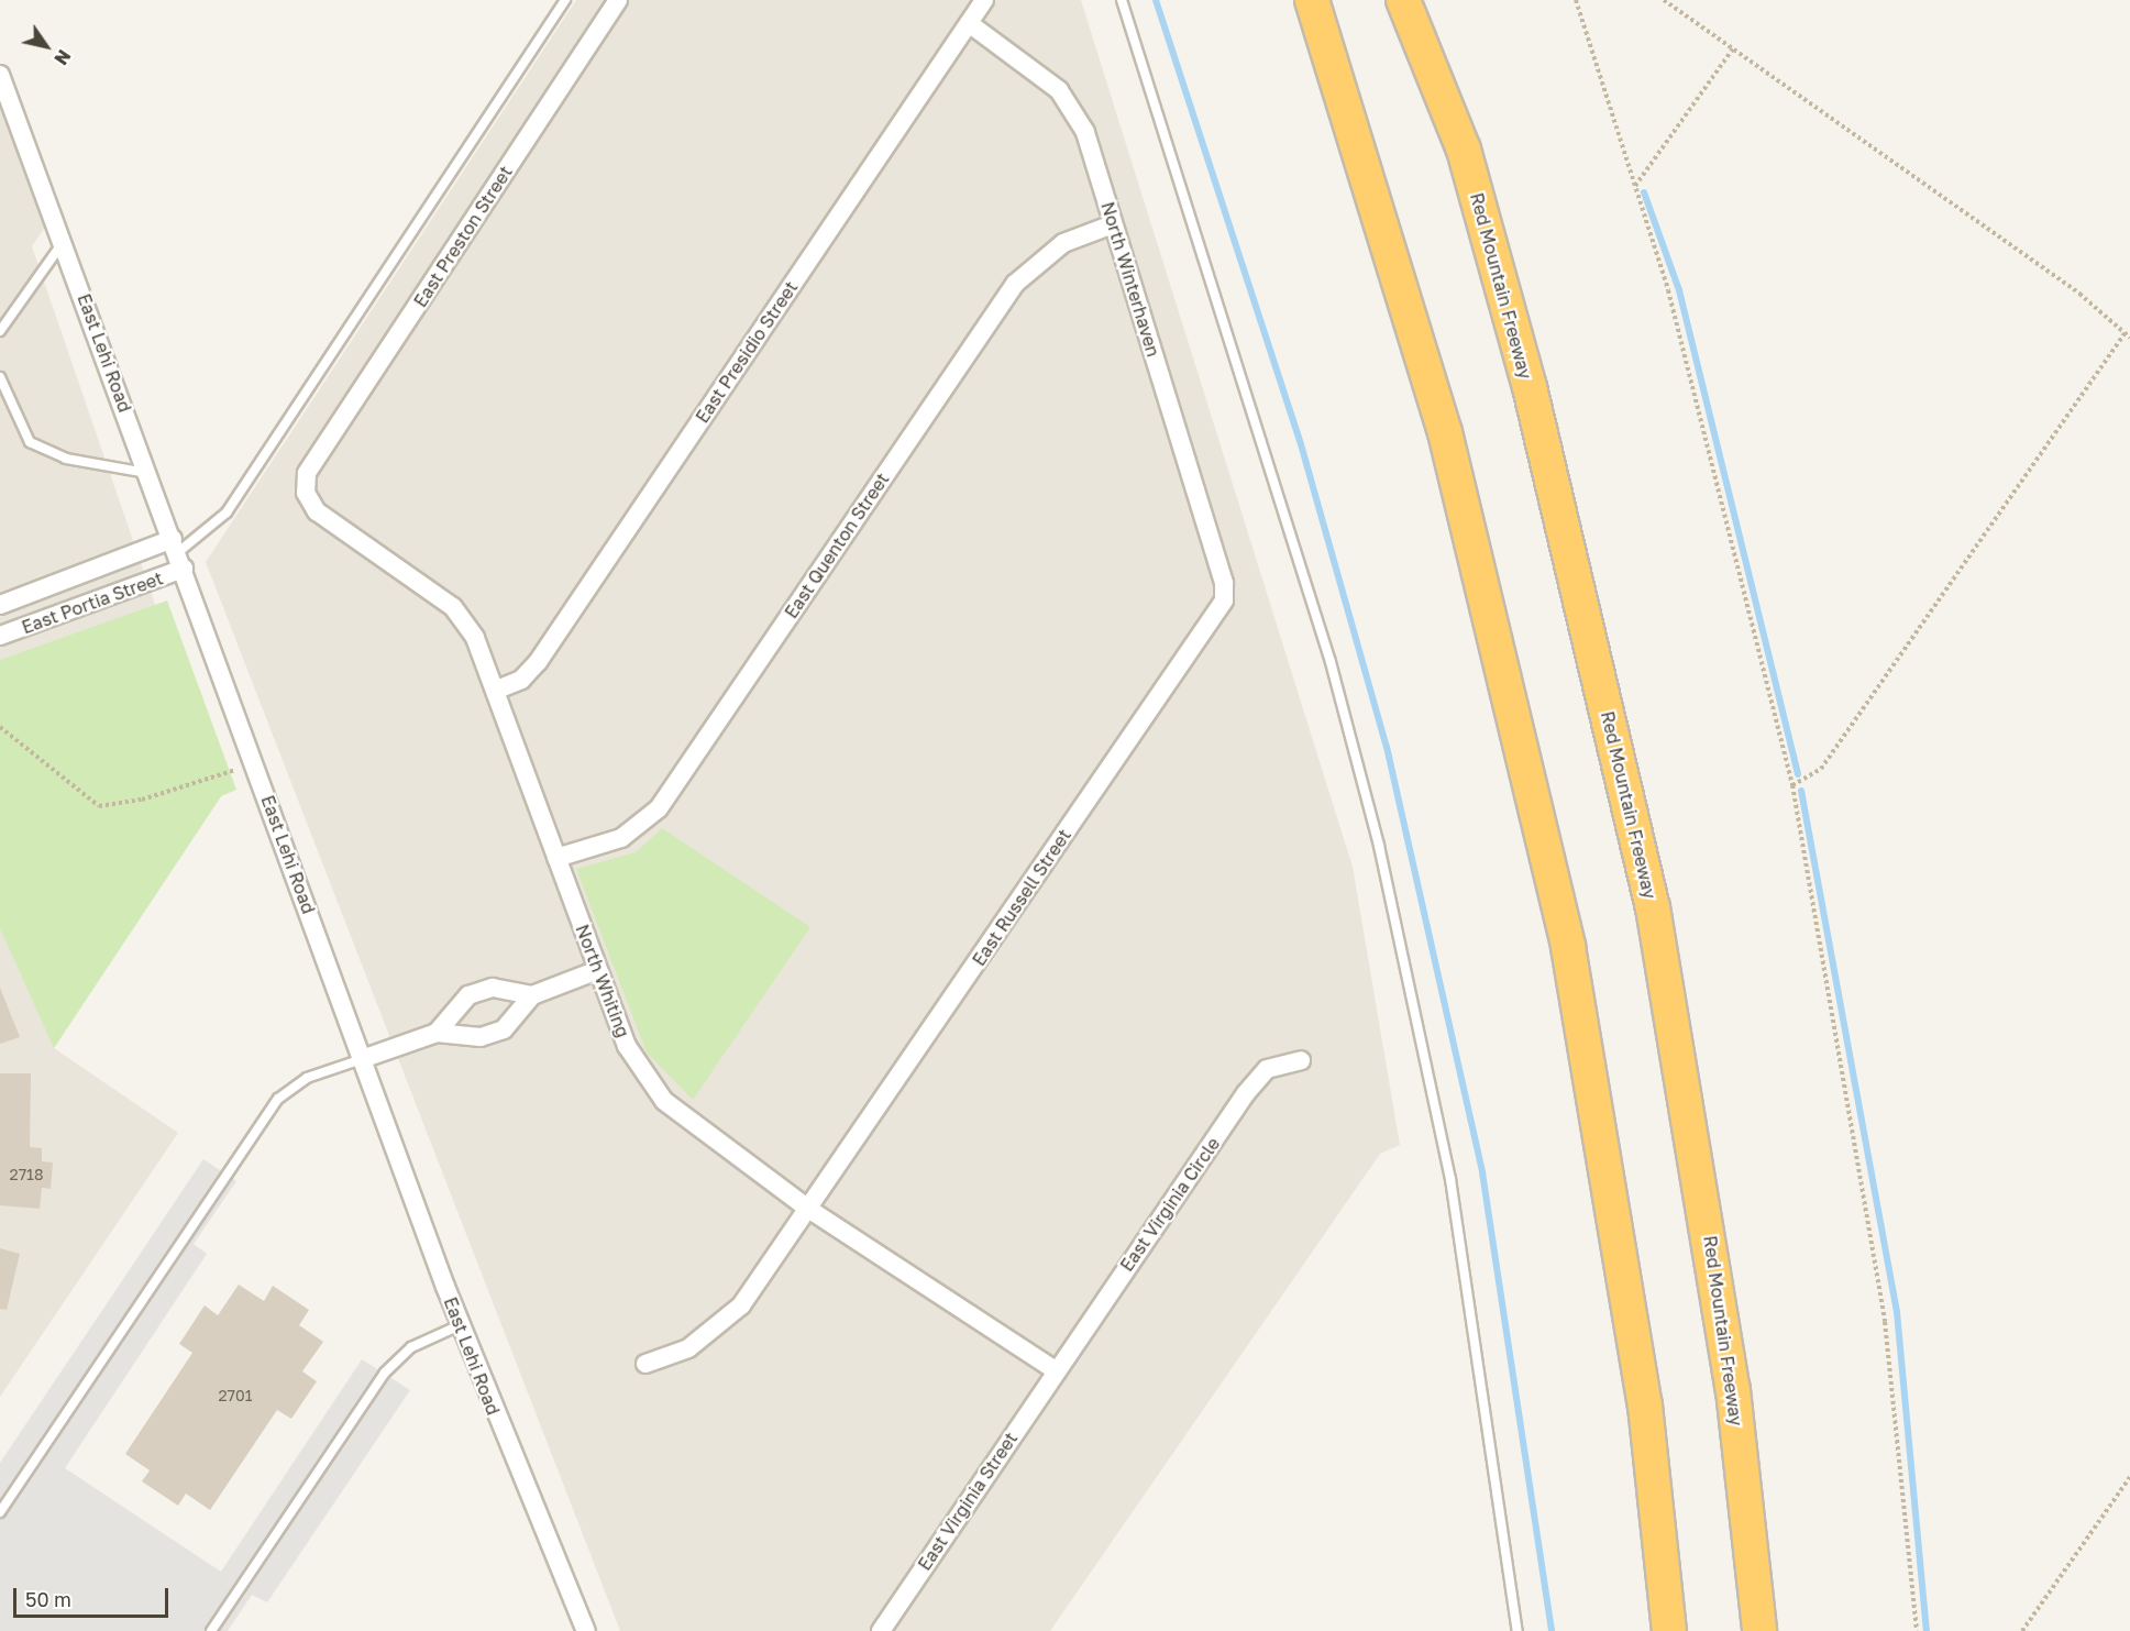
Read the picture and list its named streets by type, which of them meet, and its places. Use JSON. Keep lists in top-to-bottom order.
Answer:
{
  "streets": {
    "highway": ["Red Mountain Freeway"],
    "street": [
      "East Preston Street",
      "North Winterhaven",
      "East Presidio Street",
      "East Lehi Road",
      "East Quenton Street",
      "East Portia Street",
      "East Russell Street",
      "North Whiting",
      "East Virginia Circle",
      "East Virginia Street"
    ]
  },
  "crossings": [
    ["East Preston Street", "North Whiting"],
    ["North Winterhaven", "East Presidio Street"],
    ["North Winterhaven", "East Quenton Street"],
    ["North Winterhaven", "East Russell Street"],
    ["East Presidio Street", "North Whiting"],
    ["East Lehi Road", "East Portia Street"],
    ["East Quenton Street", "North Whiting"],
    ["East Russell Street", "North Whiting"],
    ["North Whiting", "East Virginia Circle"],
    ["North Whiting", "East Virginia Street"],
    ["East Virginia Circle", "East Virginia Street"]
  ],
  "house_numbers": ["2718", "2701"],
  "scale_bar": "50 m",
  "north": "bottom right"
}
